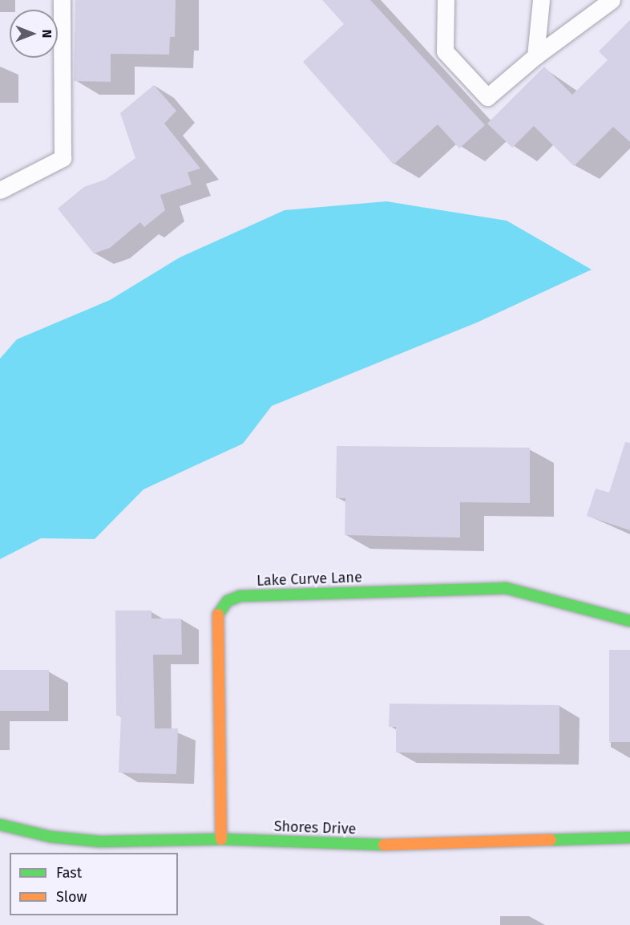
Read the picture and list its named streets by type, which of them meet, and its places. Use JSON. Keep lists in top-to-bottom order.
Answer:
{
  "streets": {
    "street": ["Lake Curve Lane", "Shores Drive"]
  },
  "crossings": [
    ["Lake Curve Lane", "Shores Drive"]
  ],
  "legend": ["Fast", "Slow"],
  "north": "right"
}
